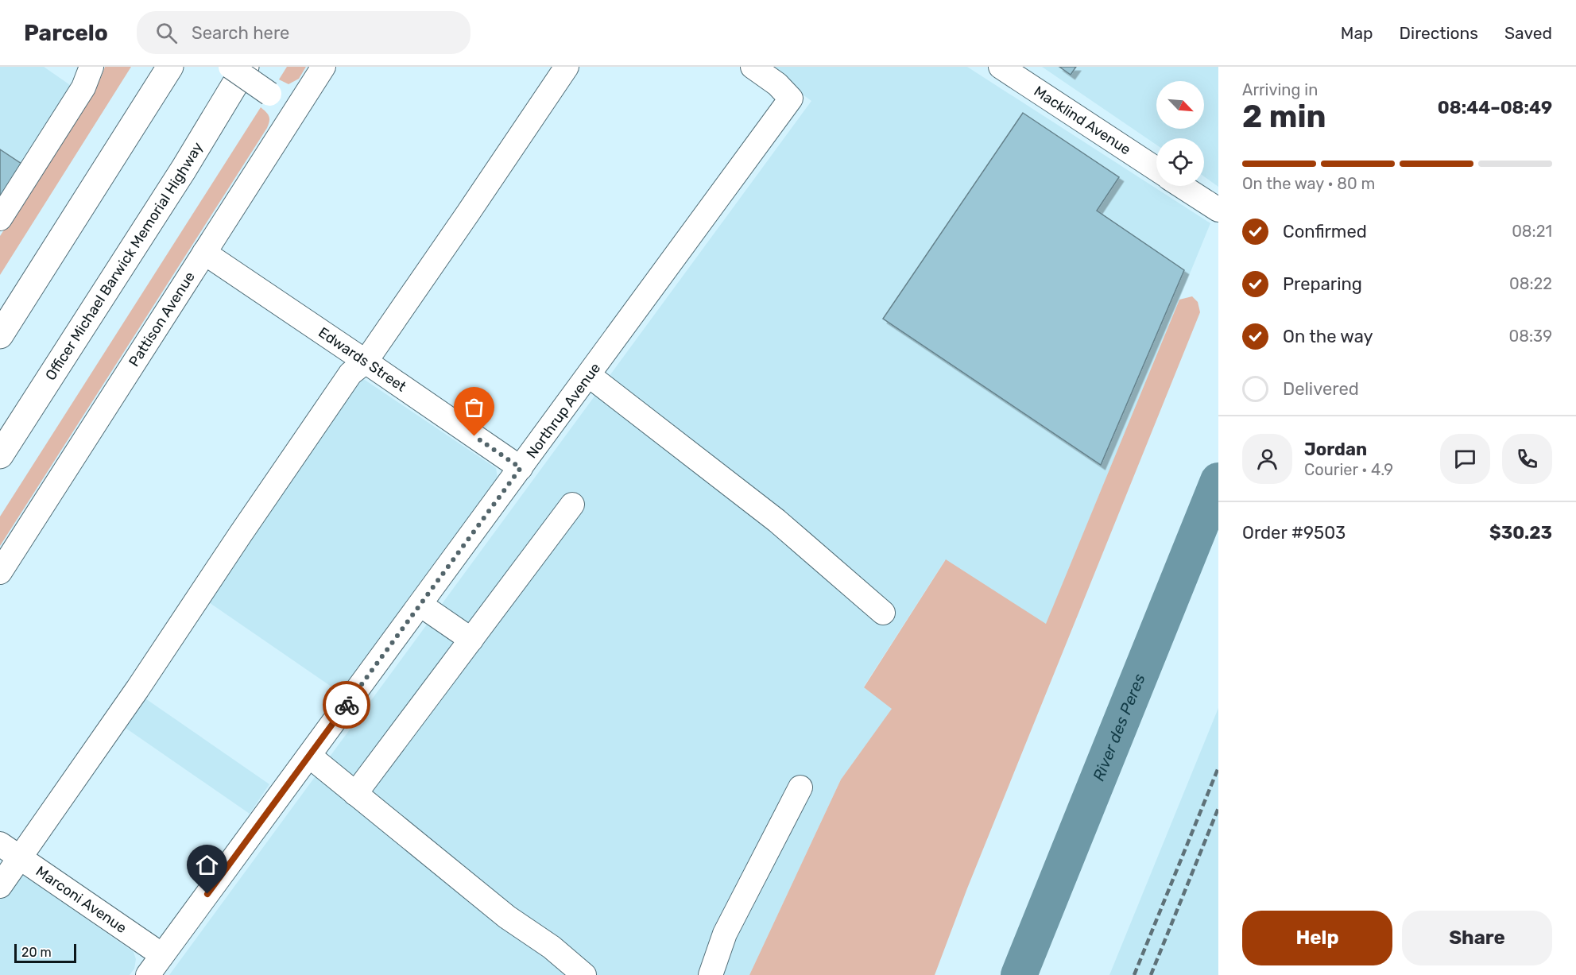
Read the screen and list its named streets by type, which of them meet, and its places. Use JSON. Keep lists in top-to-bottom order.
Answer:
{
  "streets": {
    "highway": ["Officer Michael Barwick Memorial Highway"],
    "street": [
      "Macklind Avenue",
      "Pattison Avenue",
      "Edwards Street",
      "Northrup Avenue",
      "Marconi Avenue"
    ]
  },
  "crossings": [
    ["Pattison Avenue", "Edwards Street"],
    ["Edwards Street", "Northrup Avenue"],
    ["Northrup Avenue", "Marconi Avenue"]
  ],
  "water": ["River des Peres"],
  "scale_bar": "20 m",
  "north": "bottom right",
  "page": {
    "header": "Parcelo",
    "search": "Search here",
    "nav": ["Map", "Directions", "Saved"],
    "heading": ["2 min", "Arriving in", "08:44–08:49"],
    "panel": [
      "Jordan",
      "Courier · 4.9",
      "Order #9503",
      "$30.23"
    ],
    "bar": "On the way · 80 m",
    "list": [
      ["Confirmed", "08:21"],
      ["Preparing", "08:22"],
      ["On the way", "08:39"],
      "Delivered"
    ],
    "buttons": ["Help", "Share"],
    "scale": "20 m"
  }
}
